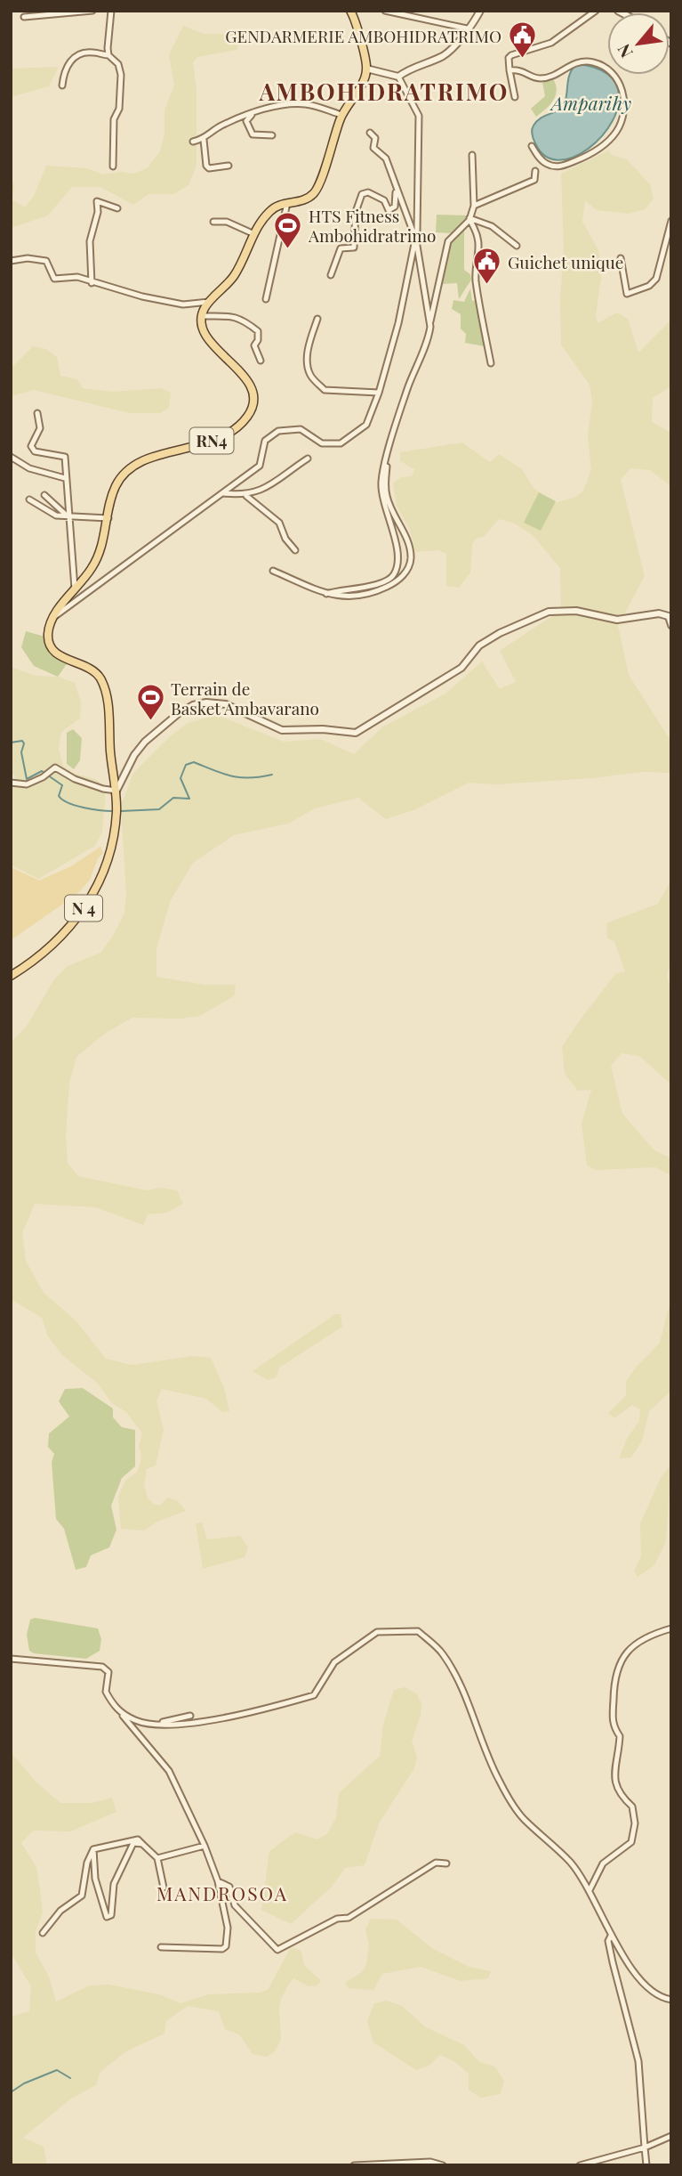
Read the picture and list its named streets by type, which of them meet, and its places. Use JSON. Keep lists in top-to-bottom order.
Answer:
{
  "streets": {
    "main road": ["RN4", "N 4"]
  },
  "districts": ["AMBOHIDRATRIMO", "MANDROSOA"],
  "water": ["Amparihy"],
  "places": {
    "public building": ["GENDARMERIE AMBOHIDRATRIMO", "Guichet unique"],
    "sports": ["HTS Fitness Ambohidratrimo", "Terrain de Basket Ambavarano"]
  },
  "north": "bottom left"
}
